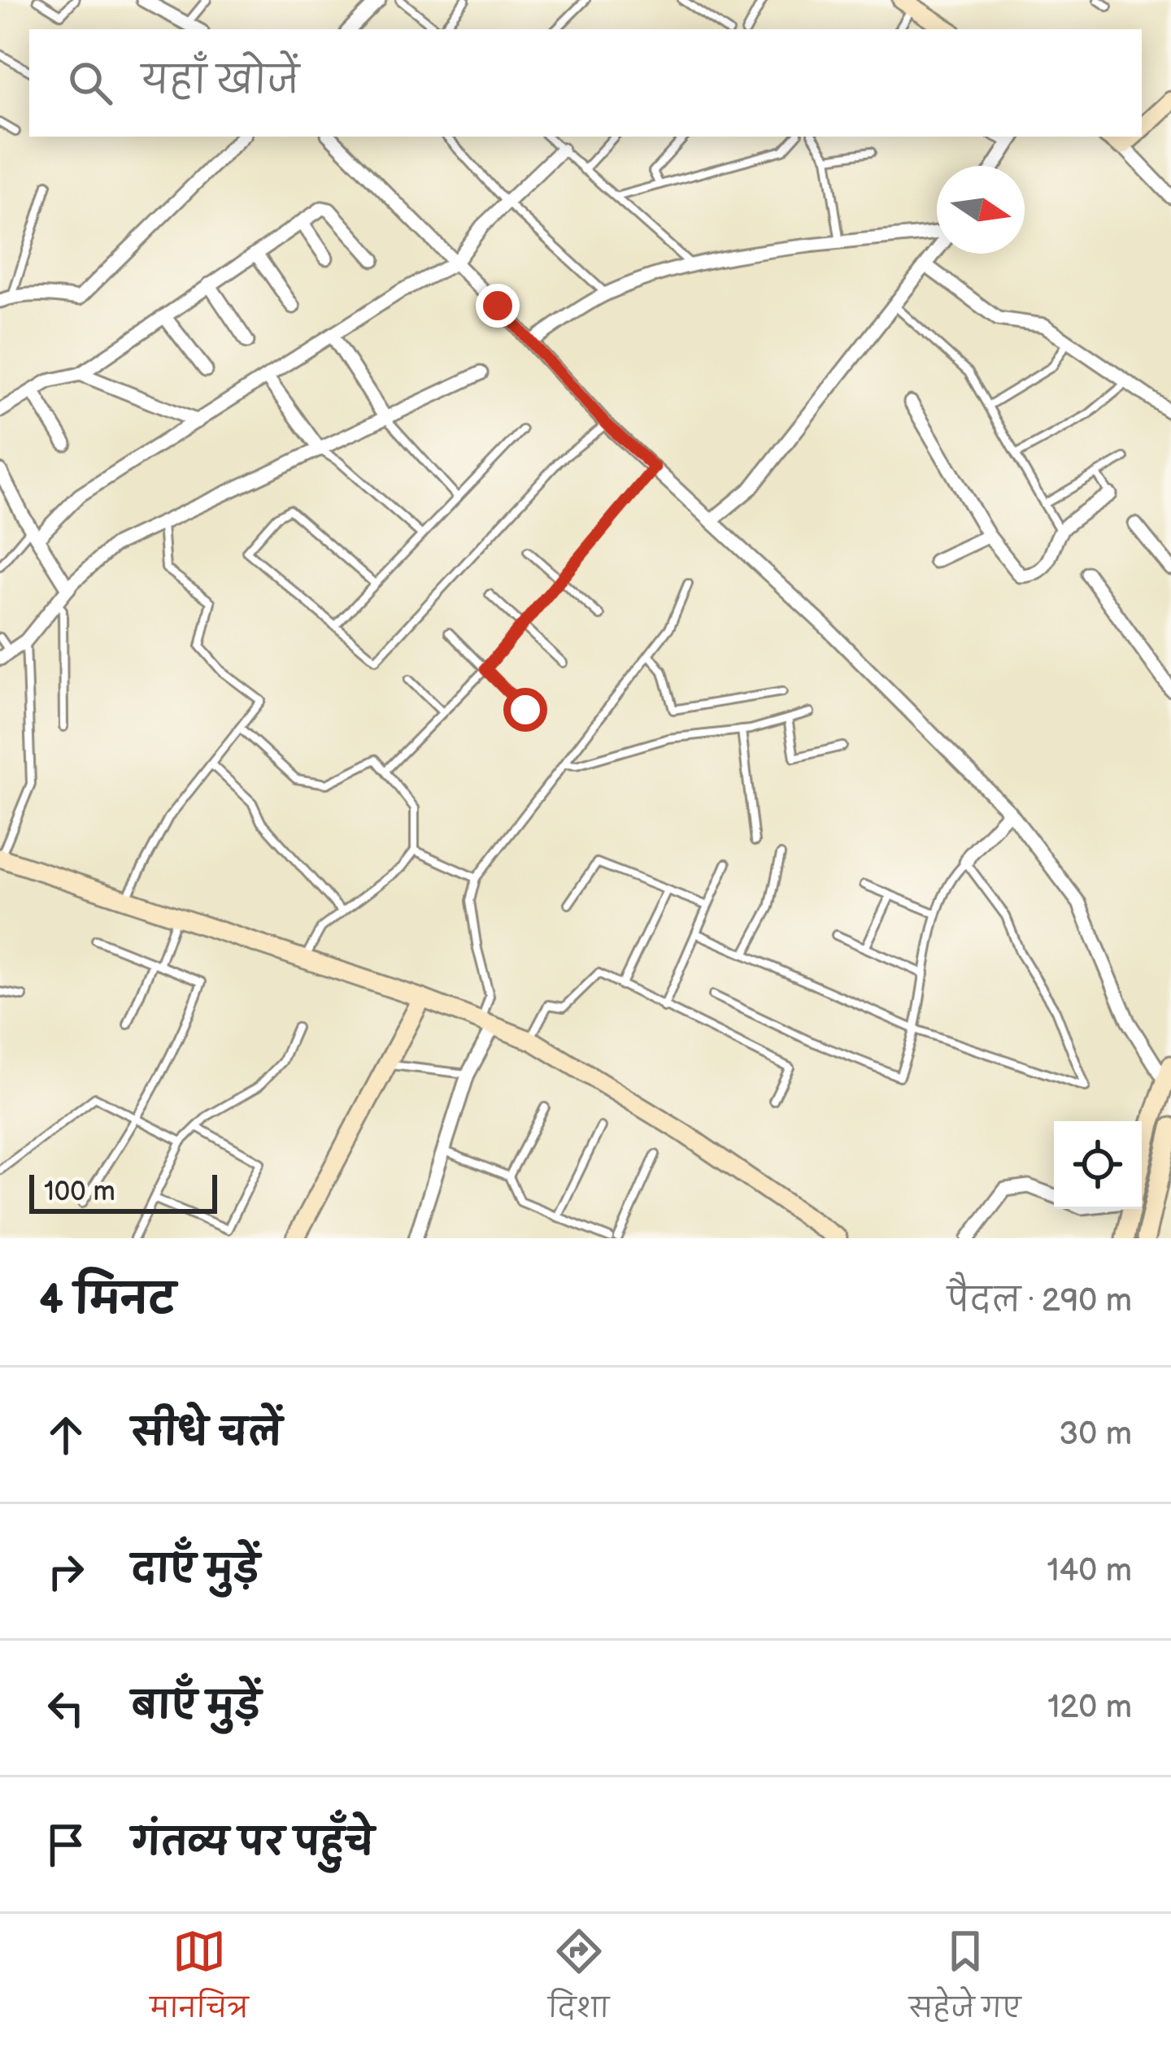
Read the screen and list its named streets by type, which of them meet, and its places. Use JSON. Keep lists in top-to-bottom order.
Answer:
{
  "scale_bar": "100 m",
  "north": "right",
  "page": {
    "search": "यहाँ खोजें",
    "scale": "100 m",
    "heading": ["4 मिनट", "पैदल · 290 m"],
    "list": [
      ["सीधे चलें", "30 m"],
      ["दाएँ मुड़ें", "140 m"],
      ["बाएँ मुड़ें", "120 m"],
      "गंतव्य पर पहुँचे"
    ],
    "nav": ["मानचित्र", "दिशा", "सहेजे गए"]
  }
}
